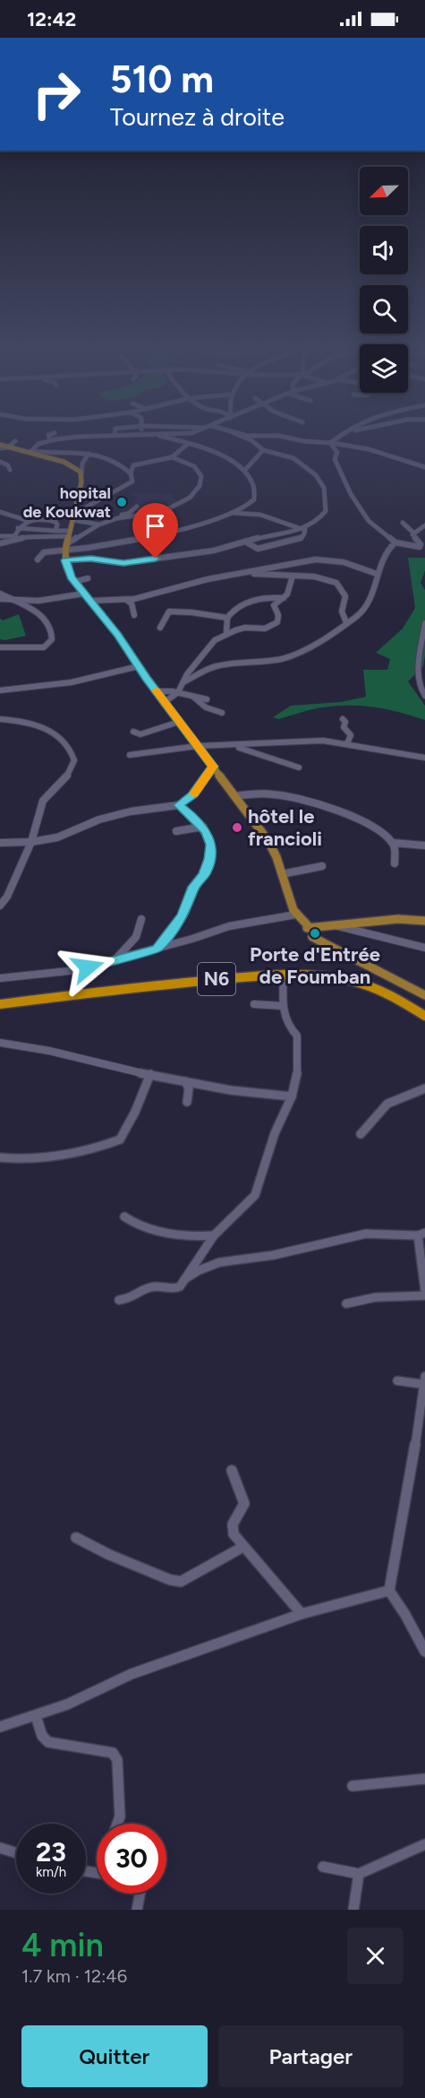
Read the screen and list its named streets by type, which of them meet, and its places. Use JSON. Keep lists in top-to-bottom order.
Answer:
{
  "streets": {
    "highway": ["N6"]
  },
  "places": ["hopital de Koukwat", "hôtel le francioli", "Porte d'Entrée de Foumban"],
  "north": "bottom left",
  "page": {
    "status": "12:42",
    "turn": ["510 m", "Tournez à droite"],
    "speed": "23 km/h",
    "limit": "30",
    "heading": ["4 min", "1.7 km · 12:46"],
    "buttons": ["Quitter", "Partager"]
  }
}
